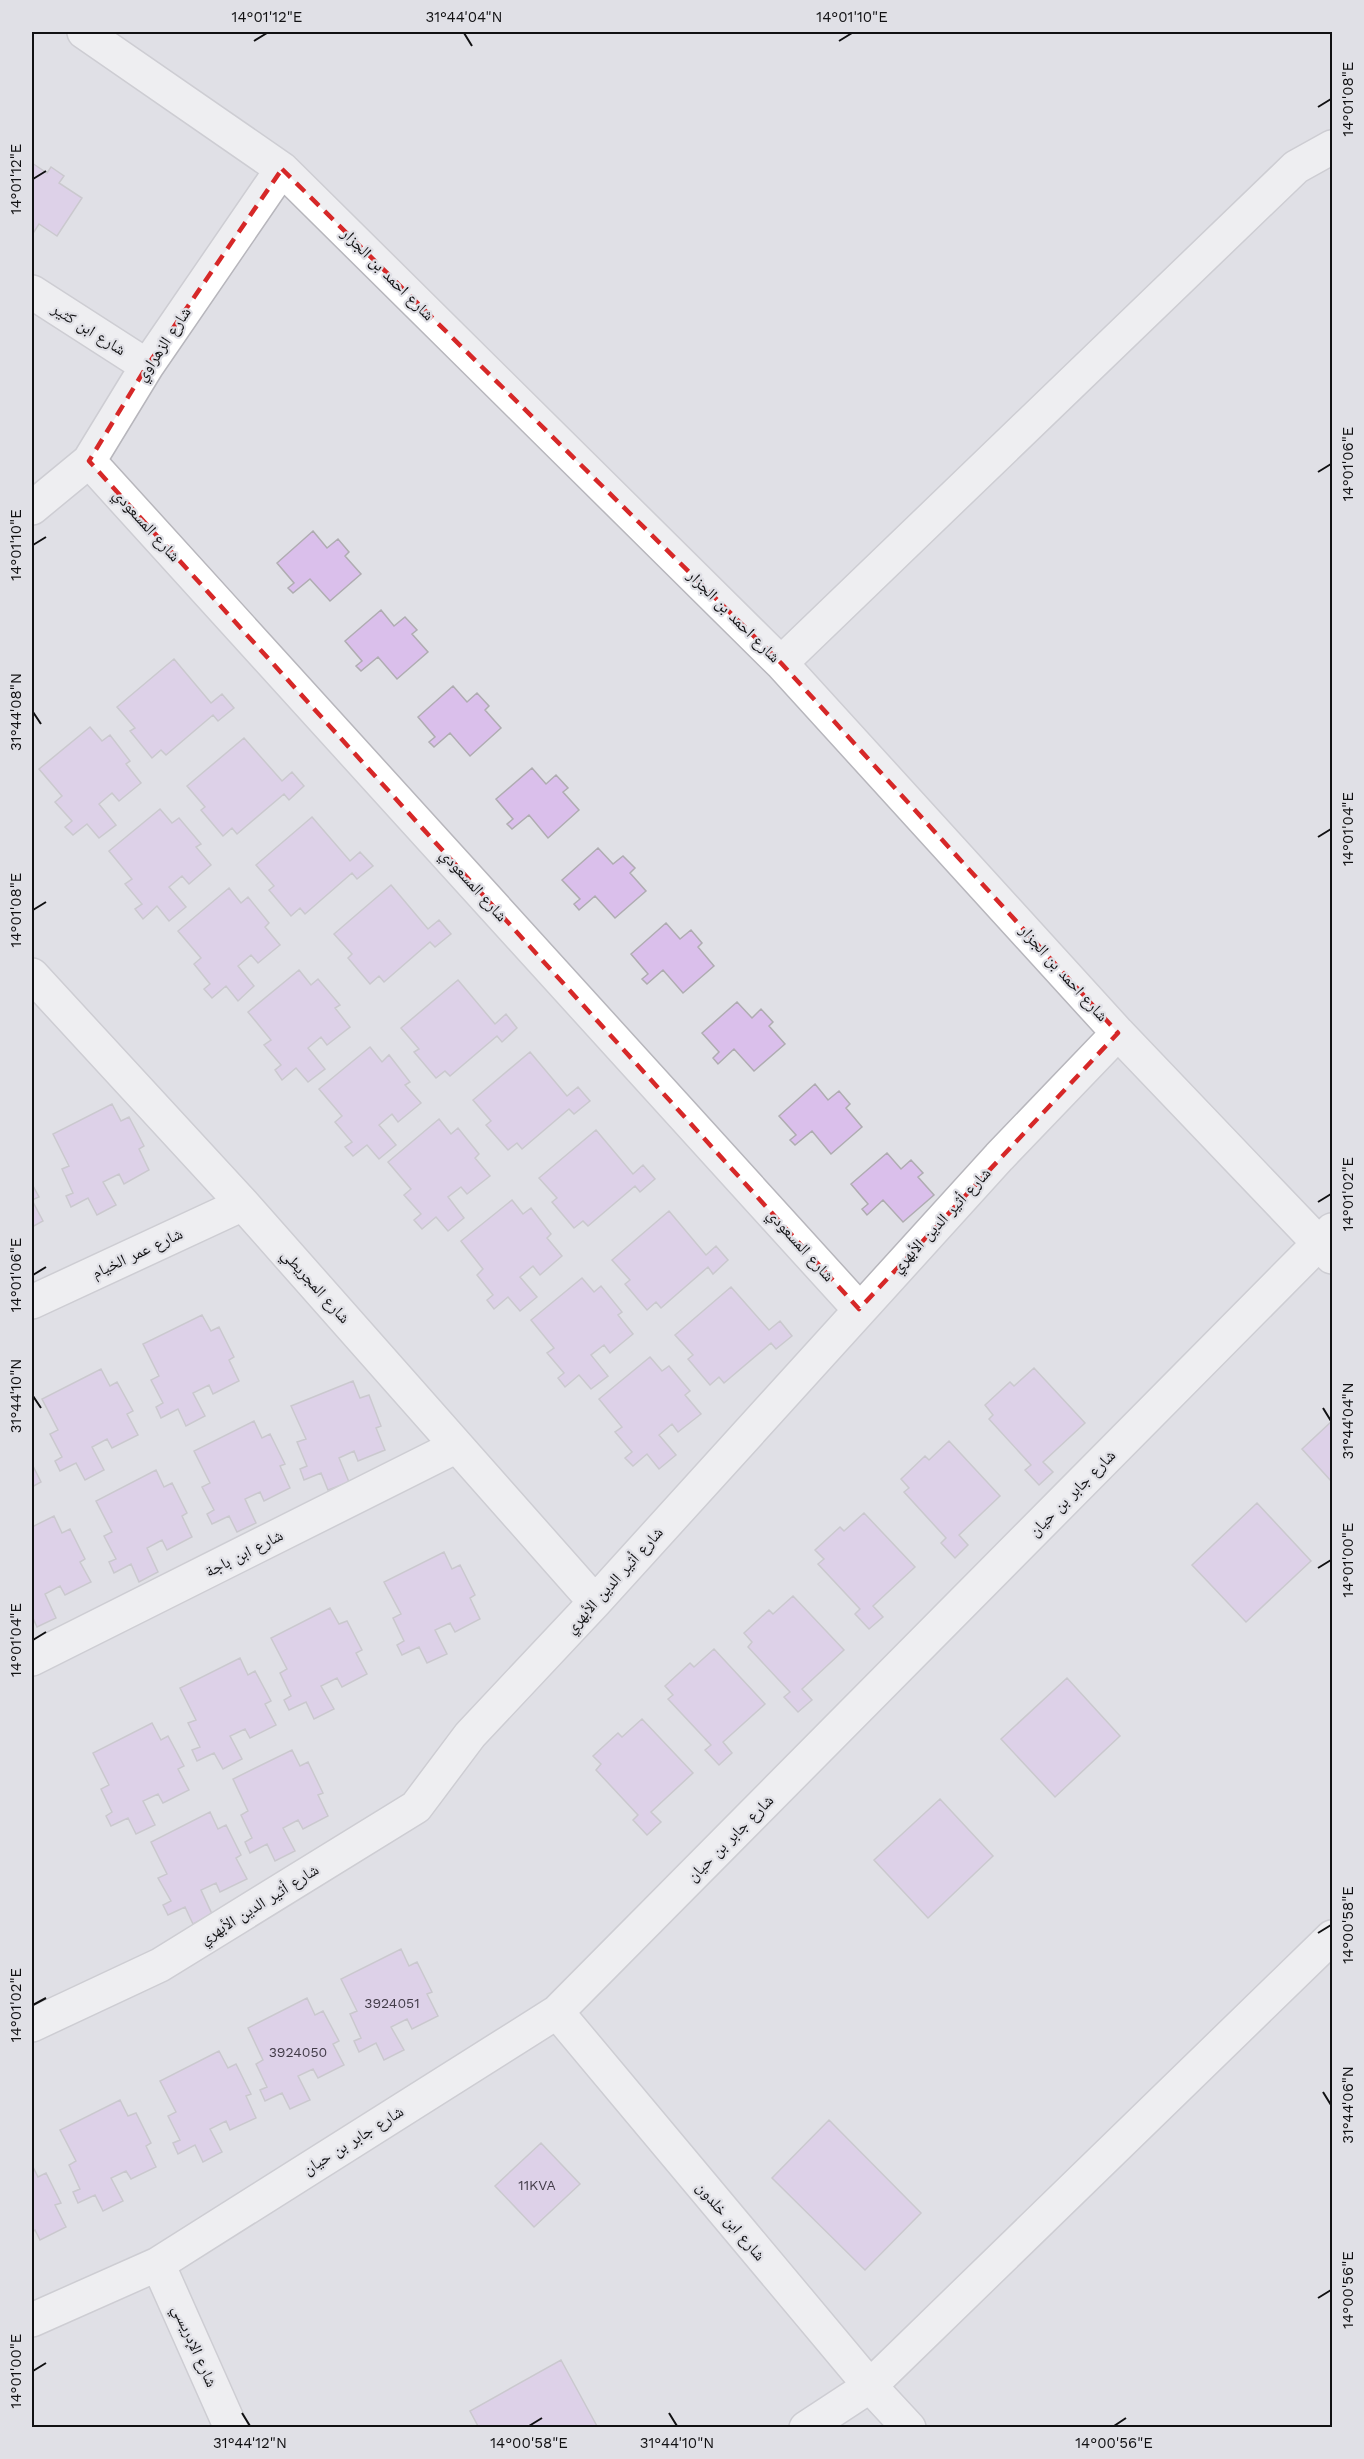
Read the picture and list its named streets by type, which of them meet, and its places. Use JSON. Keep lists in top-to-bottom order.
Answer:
{
  "streets": {
    "street": [
      "شارع احمد بن الجزار",
      "شارع ابن كثير",
      "شارع الزهراوي",
      "شارع المسعودي",
      "شارع أثير الدين الأبهري",
      "شارع عمر الخيام",
      "شارع المجريطي",
      "شارع جابر بن حيان",
      "شارع ابن باجة",
      "شارع ابن خلدون",
      "شارع الإدريسي"
    ]
  },
  "crossings": [
    ["شارع احمد بن الجزار", "شارع الزهراوي"],
    ["شارع احمد بن الجزار", "شارع أثير الدين الأبهري"],
    ["شارع احمد بن الجزار", "شارع جابر بن حيان"],
    ["شارع ابن كثير", "شارع الزهراوي"],
    ["شارع الزهراوي", "شارع المسعودي"],
    ["شارع المسعودي", "شارع أثير الدين الأبهري"],
    ["شارع أثير الدين الأبهري", "شارع المجريطي"],
    ["شارع عمر الخيام", "شارع المجريطي"],
    ["شارع المجريطي", "شارع ابن باجة"],
    ["شارع جابر بن حيان", "شارع ابن خلدون"],
    ["شارع جابر بن حيان", "شارع الإدريسي"]
  ],
  "house_numbers": ["3924051", "3924050", "11KVA"],
  "coordinates": [
    "14°01'12\"E",
    "31°44'04\"N",
    "14°01'10\"E",
    "14°01'08\"E",
    "14°01'06\"E",
    "31°44'08\"N",
    "14°01'04\"E",
    "14°01'02\"E",
    "31°44'10\"N",
    "14°01'00\"E",
    "14°00'58\"E",
    "31°44'06\"N",
    "14°00'56\"E",
    "31°44'12\"N"
  ]
}
